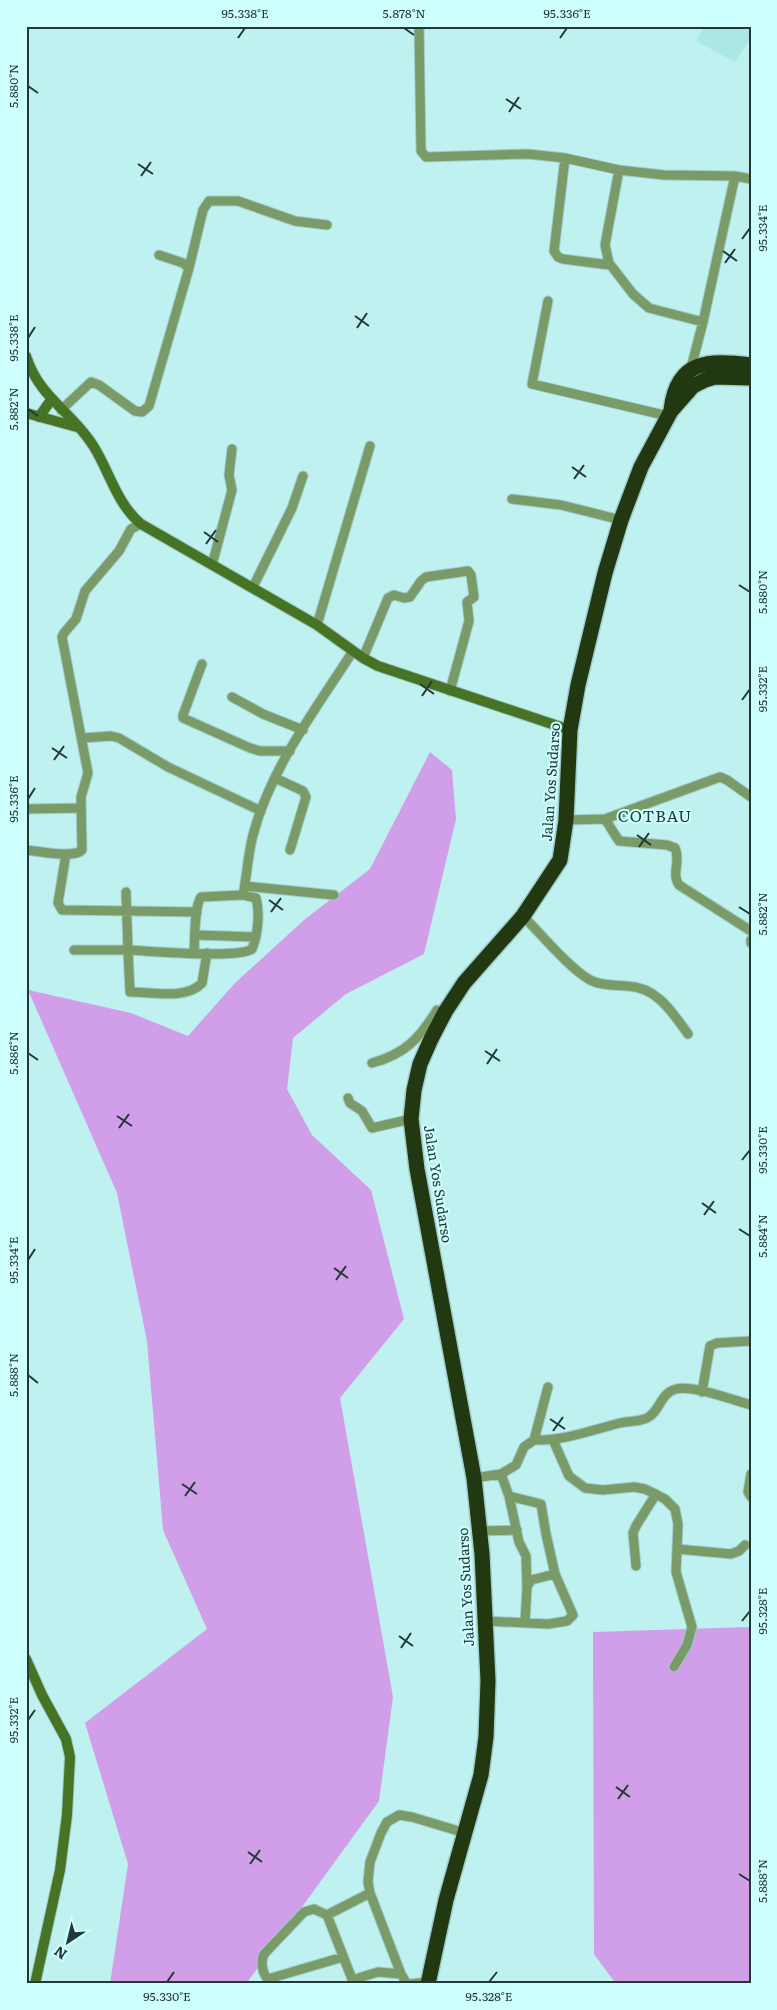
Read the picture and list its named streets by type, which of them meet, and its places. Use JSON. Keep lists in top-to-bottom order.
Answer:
{
  "streets": {
    "highway": ["Jalan Yos Sudarso"]
  },
  "districts": ["COTBAU"],
  "north": "bottom left",
  "coordinates": [
    "95.338°E",
    "5.878°N",
    "95.336°E",
    "5.880°N",
    "95.334°E",
    "5.882°N",
    "95.332°E",
    "5.886°N",
    "95.330°E",
    "5.884°N",
    "5.888°N",
    "95.328°E"
  ]
}
